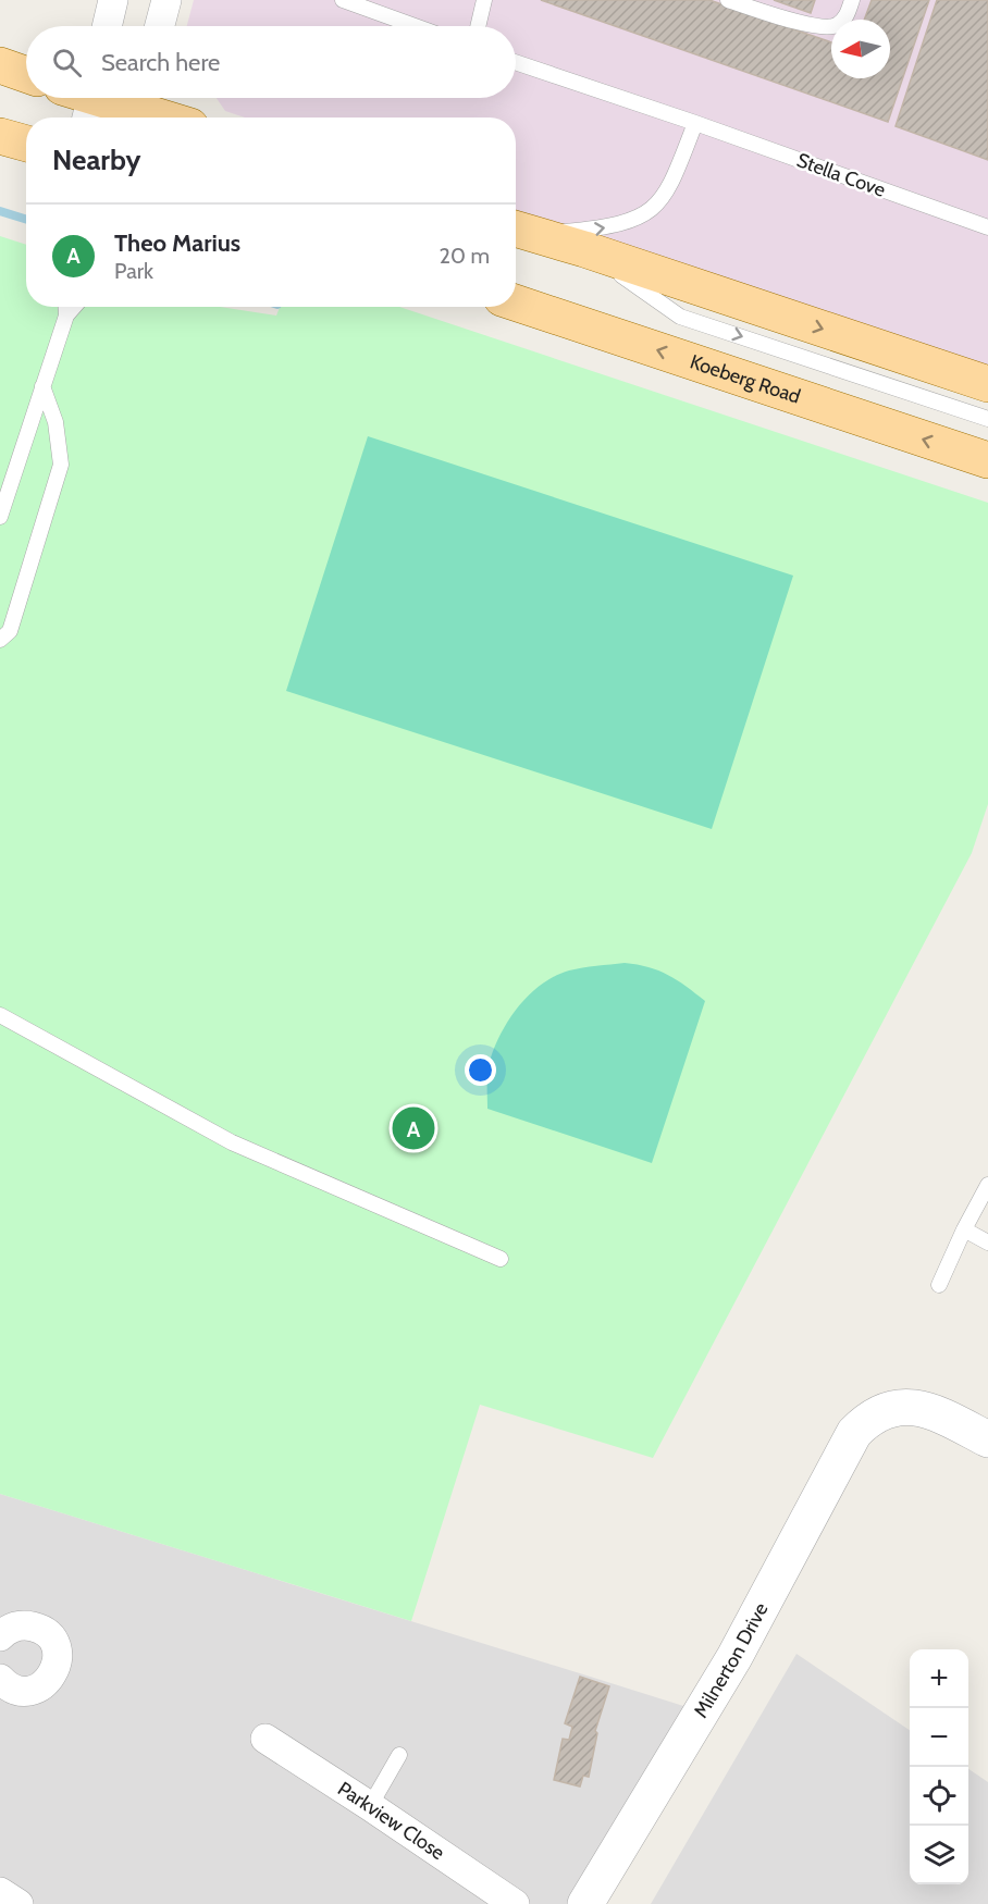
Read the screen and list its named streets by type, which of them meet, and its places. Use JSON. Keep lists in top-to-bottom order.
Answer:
{
  "streets": {
    "main road": ["Koeberg Road"],
    "street": ["Milnerton Drive", "Parkview Close"],
    "lane": ["Stella Cove"]
  },
  "north": "left",
  "page": {
    "search": "Search here",
    "heading": "Nearby",
    "list": [
      {
        "mark": "A",
        "name": "Theo Marius",
        "note": "Park",
        "value": "20 m"
      }
    ],
    "pins": "A",
    "map_buttons": ["+", "−"]
  }
}
